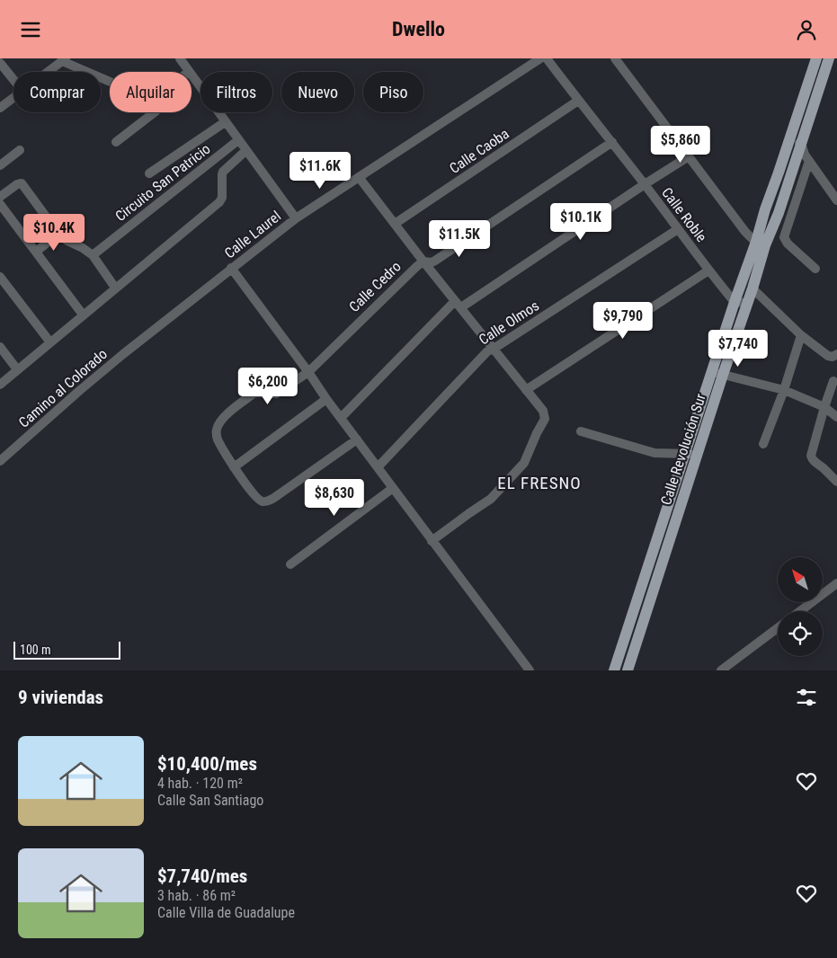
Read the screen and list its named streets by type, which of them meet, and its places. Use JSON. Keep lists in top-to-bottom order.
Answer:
{
  "streets": {
    "main road": ["Calle Revolución Sur"],
    "street": [
      "Calle Caoba",
      "Circuito San Patricio",
      "Calle Roble",
      "Calle Laurel",
      "Calle Cedro",
      "Calle Olmos",
      "Camino al Colorado"
    ]
  },
  "crossings": [
    ["Calle Caoba", "Calle Roble"],
    ["Calle Roble", "Calle Cedro"],
    ["Calle Roble", "Calle Olmos"],
    ["Calle Roble", "Calle Revolución Sur"],
    ["Calle Laurel", "Camino al Colorado"]
  ],
  "districts": ["EL FRESNO"],
  "scale_bar": "100 m",
  "north": "top left",
  "page": {
    "header": "Dwello",
    "chip": [
      "Comprar",
      "Alquilar",
      "Filtros",
      "Nuevo",
      "Piso"
    ],
    "price": [
      "$5,860",
      "$11.6K",
      "$10.1K",
      "$10.4K",
      "$11.5K",
      "$9,790",
      "$7,740",
      "$6,200",
      "$8,630"
    ],
    "scale": "100 m",
    "heading": "9 viviendas",
    "list": [
      {
        "name": "$10,400/mes",
        "note": "4 hab. · 120 m² · Calle San Santiago"
      },
      {
        "name": "$7,740/mes",
        "note": "3 hab. · 86 m² · Calle Villa de Guadalupe"
      }
    ]
  }
}
